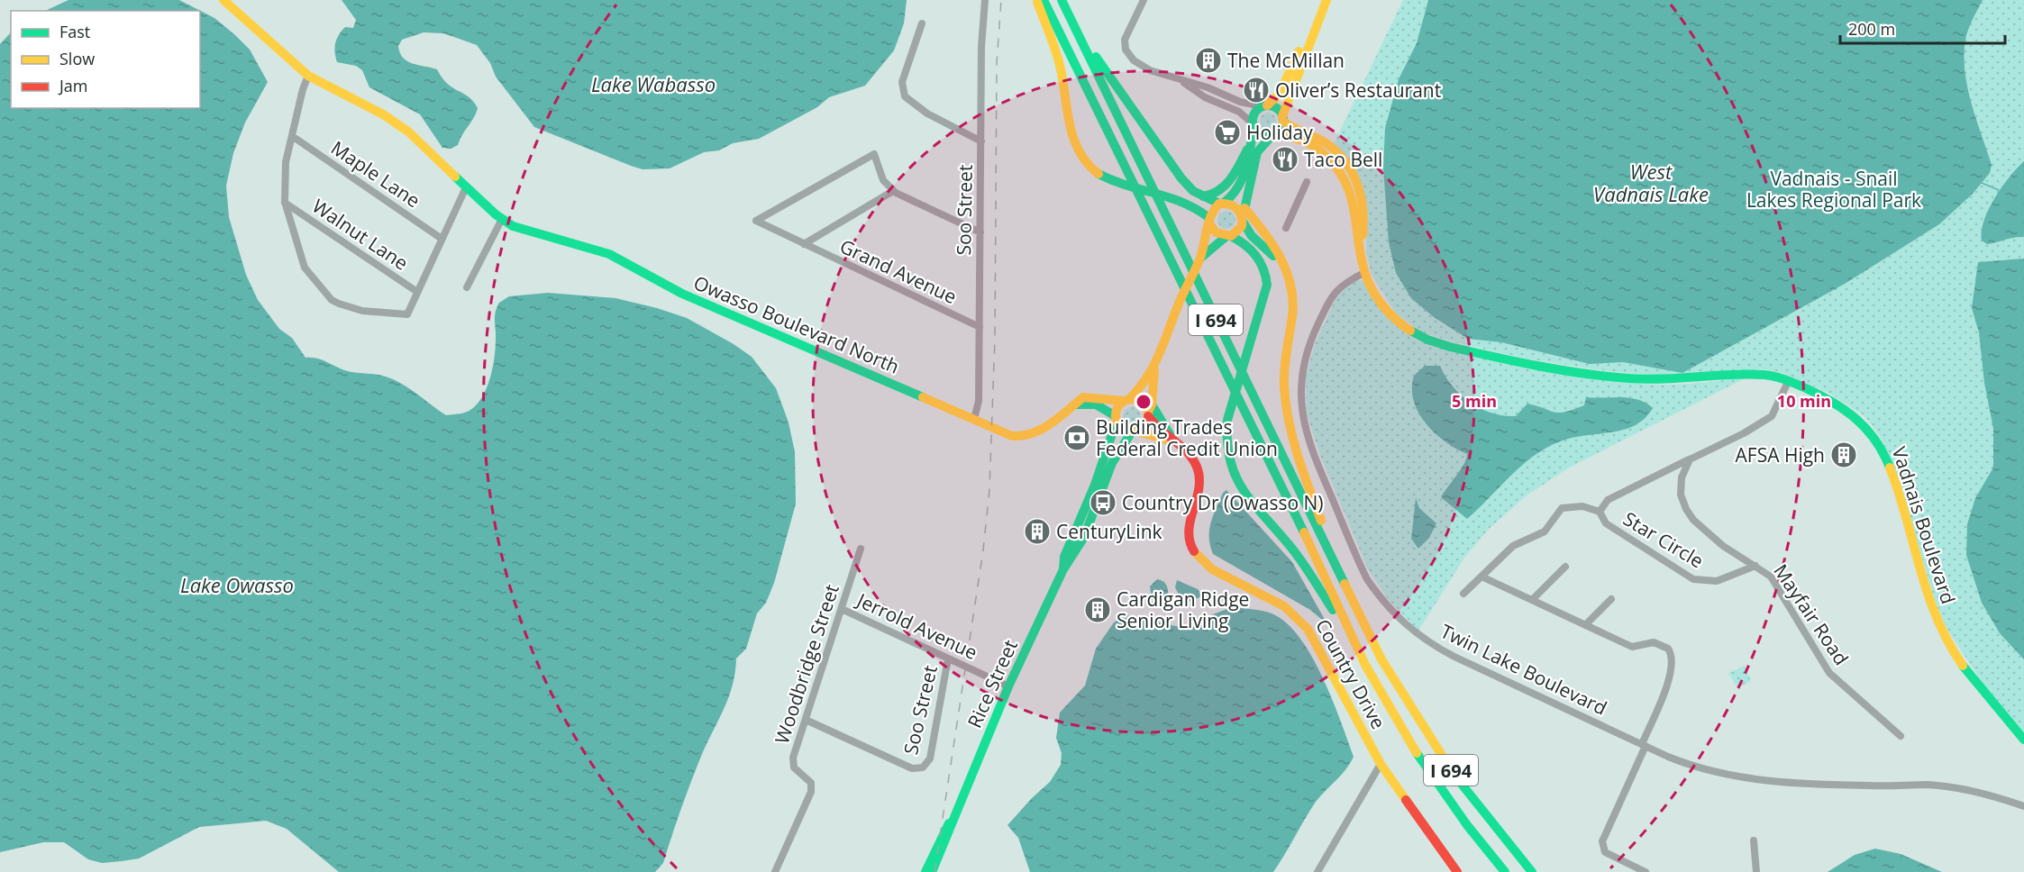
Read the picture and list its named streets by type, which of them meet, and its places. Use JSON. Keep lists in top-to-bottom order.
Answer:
{
  "streets": {
    "main road": [
      "I 694",
      "Owasso Boulevard North",
      "Vadnais Boulevard",
      "Country Drive",
      "Rice Street"
    ],
    "street": [
      "Maple Lane",
      "Soo Street",
      "Walnut Lane",
      "Grand Avenue",
      "Star Circle",
      "Mayfair Road",
      "Jerrold Avenue",
      "Woodbridge Street",
      "Twin Lake Boulevard"
    ]
  },
  "crossings": [
    ["Soo Street", "Grand Avenue"],
    ["Soo Street", "Owasso Boulevard North"],
    ["Soo Street", "Jerrold Avenue"],
    ["Soo Street", "Woodbridge Street"],
    ["Owasso Boulevard North", "Country Drive"],
    ["Owasso Boulevard North", "Rice Street"],
    ["Vadnais Boulevard", "Twin Lake Boulevard"],
    ["Star Circle", "Mayfair Road"],
    ["Jerrold Avenue", "Woodbridge Street"],
    ["Jerrold Avenue", "Rice Street"],
    ["Country Drive", "Rice Street"]
  ],
  "water": ["Lake Wabasso", "West Vadnais Lake", "Lake Owasso"],
  "parks": ["Vadnais - Snail Lakes Regional Park"],
  "places": {
    "building": [
      "The McMillan",
      "AFSA High",
      "CenturyLink",
      "Cardigan Ridge Senior Living"
    ],
    "restaurant": ["Oliver’s Restaurant", "Taco Bell"],
    "supermarket": ["Holiday"],
    "bank": ["Building Trades Federal Credit Union"],
    "bus stop": ["Country Dr (Owasso N)"]
  },
  "legend": ["Fast", "Slow", "Jam"],
  "scale_bar": "200 m",
  "rings": ["5 min", "10 min"]
}
